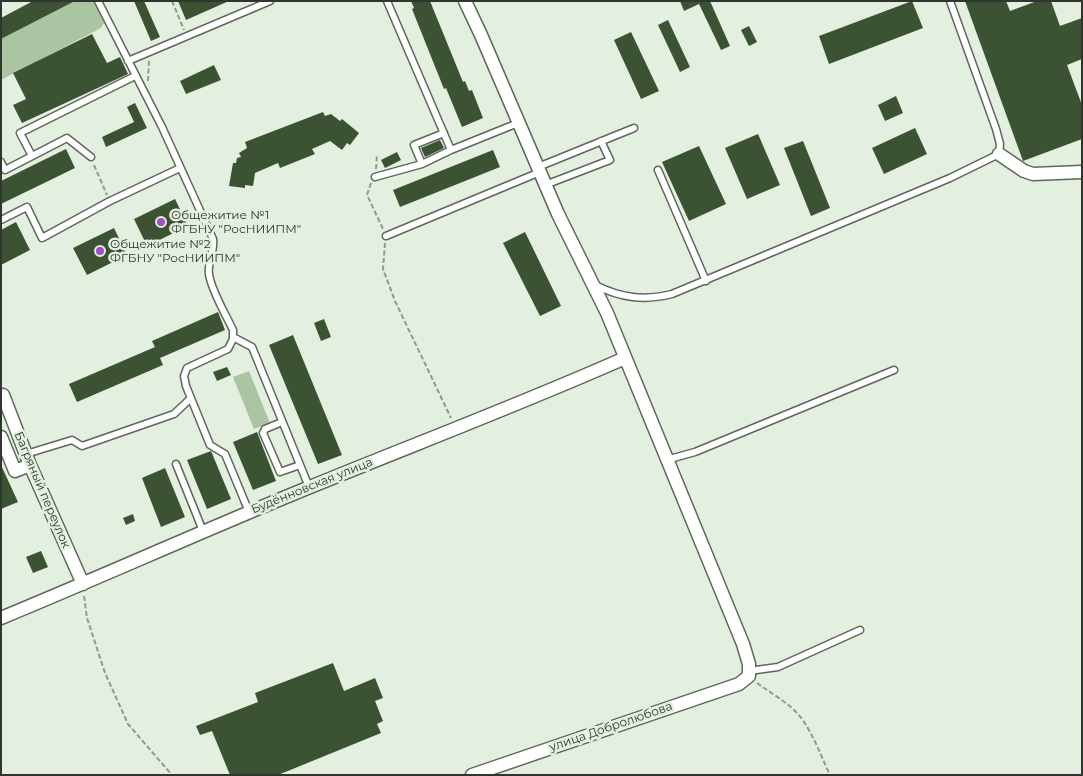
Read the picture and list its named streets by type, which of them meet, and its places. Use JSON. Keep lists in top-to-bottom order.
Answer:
{
  "streets": {
    "street": ["Будённовская улица", "Багряный переулок", "улица Добролюбова"]
  },
  "crossings": [
    ["Будённовская улица", "Багряный переулок"]
  ],
  "places": ["Общежитие №1 ФГБНУ \"РосНИИПМ\"", "Общежитие №2 ФГБНУ \"РосНИИПМ\""]
}
